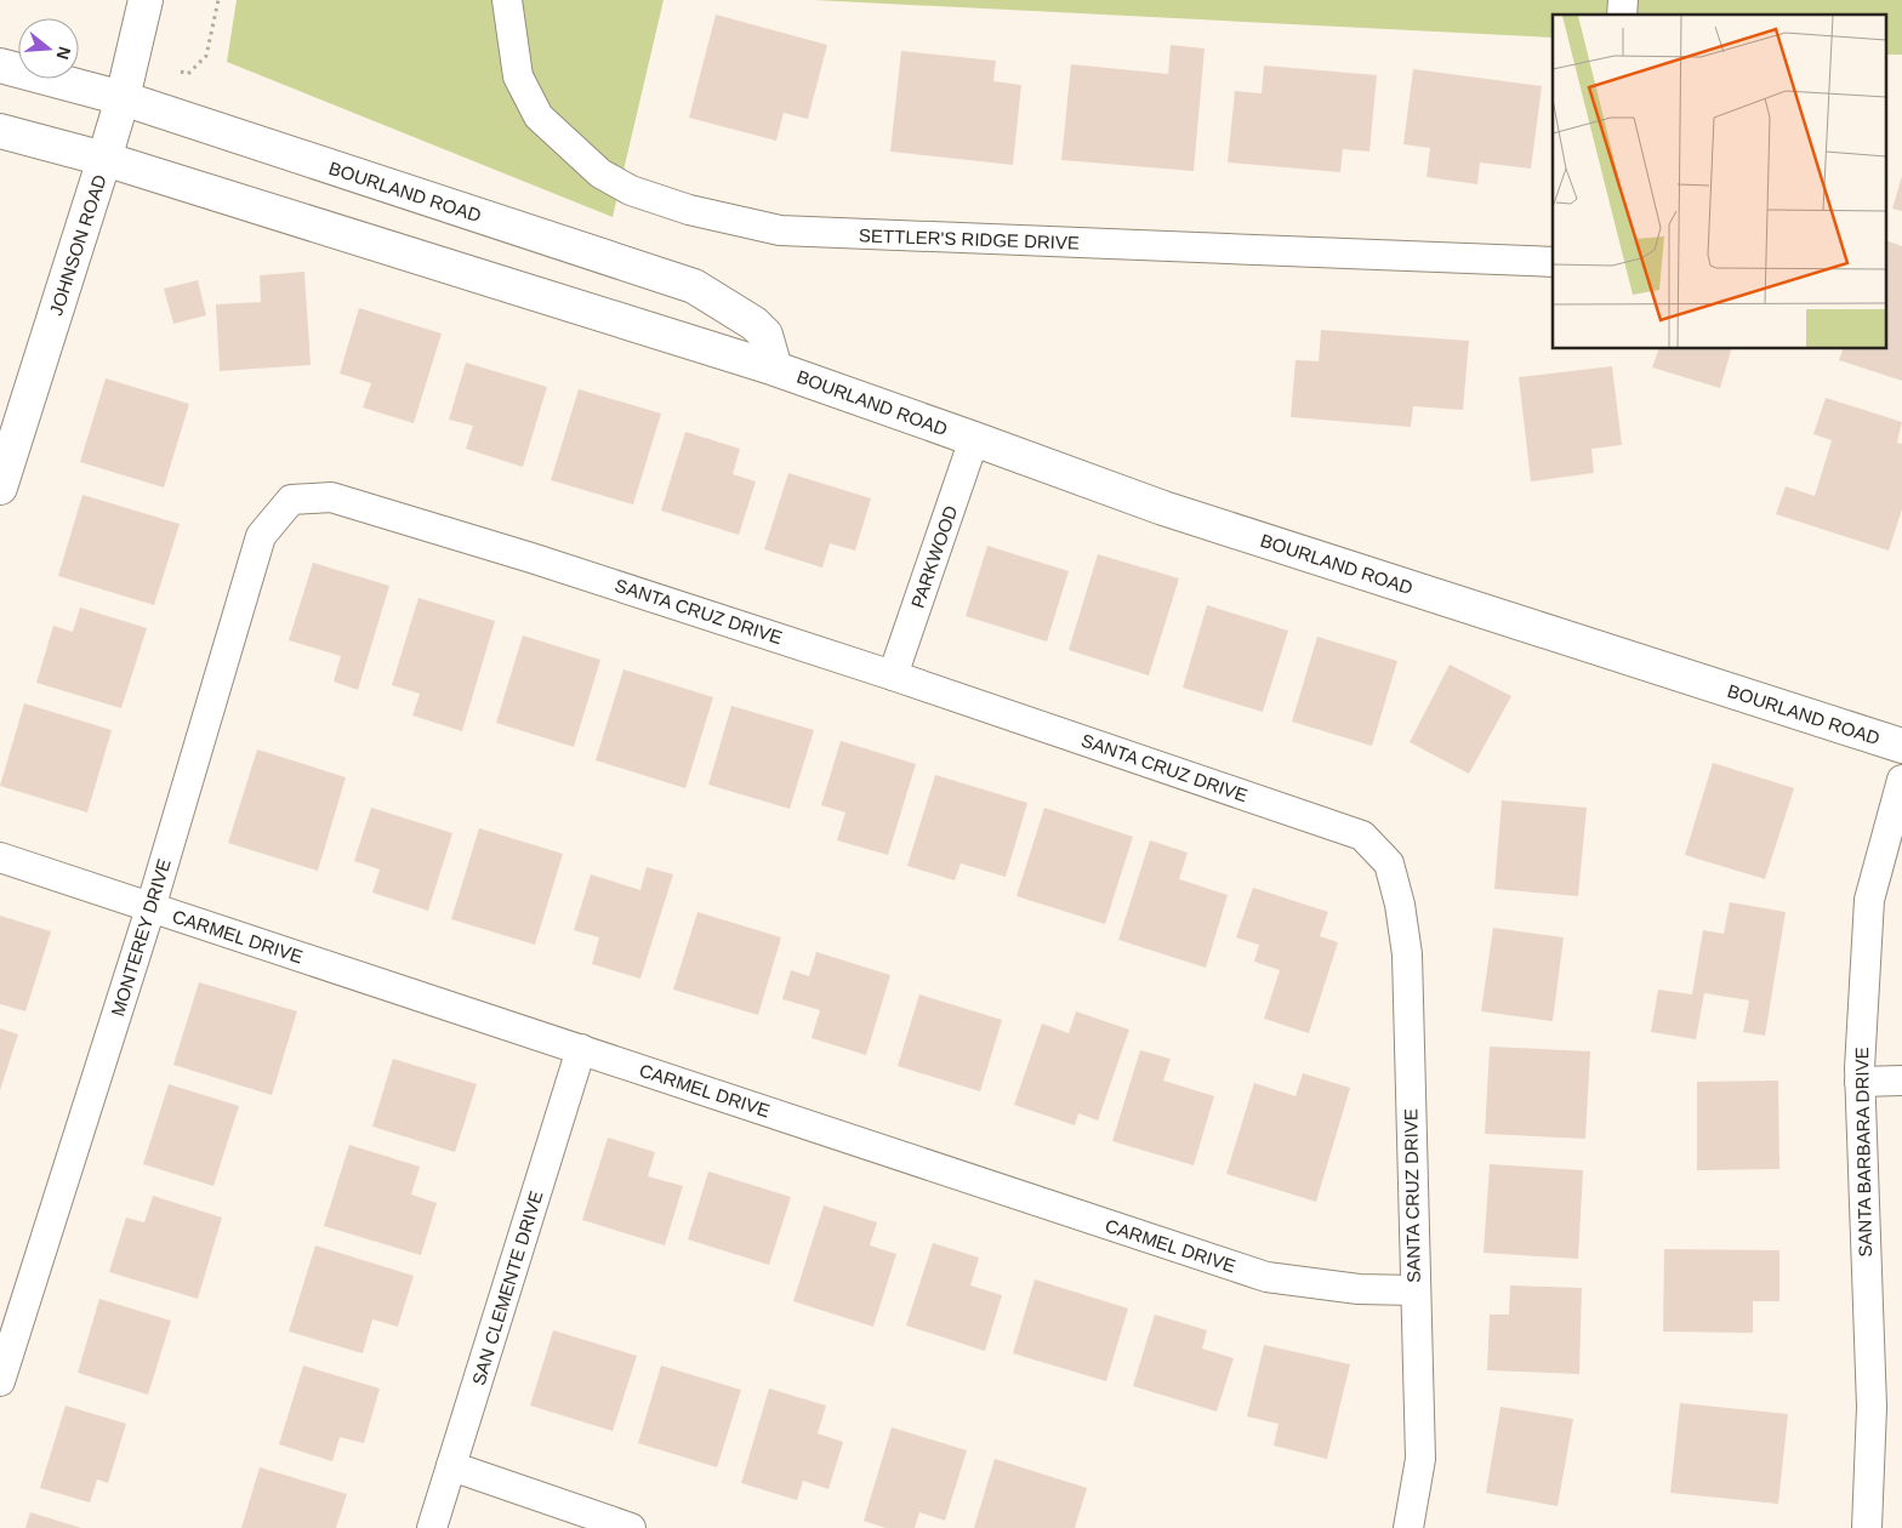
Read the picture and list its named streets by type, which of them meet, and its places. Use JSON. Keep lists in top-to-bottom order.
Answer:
{
  "streets": {
    "main road": ["BOURLAND ROAD", "JOHNSON ROAD"],
    "street": [
      "SETTLER'S RIDGE DRIVE",
      "PARKWOOD",
      "SANTA CRUZ DRIVE",
      "CARMEL DRIVE",
      "MONTEREY DRIVE",
      "SANTA BARBARA DRIVE",
      "SAN CLEMENTE DRIVE"
    ]
  },
  "crossings": [
    ["BOURLAND ROAD", "JOHNSON ROAD"],
    ["BOURLAND ROAD", "PARKWOOD"],
    ["PARKWOOD", "SANTA CRUZ DRIVE"],
    ["SANTA CRUZ DRIVE", "CARMEL DRIVE"],
    ["SANTA CRUZ DRIVE", "MONTEREY DRIVE"],
    ["CARMEL DRIVE", "MONTEREY DRIVE"],
    ["CARMEL DRIVE", "SAN CLEMENTE DRIVE"]
  ],
  "north": "right"
}
